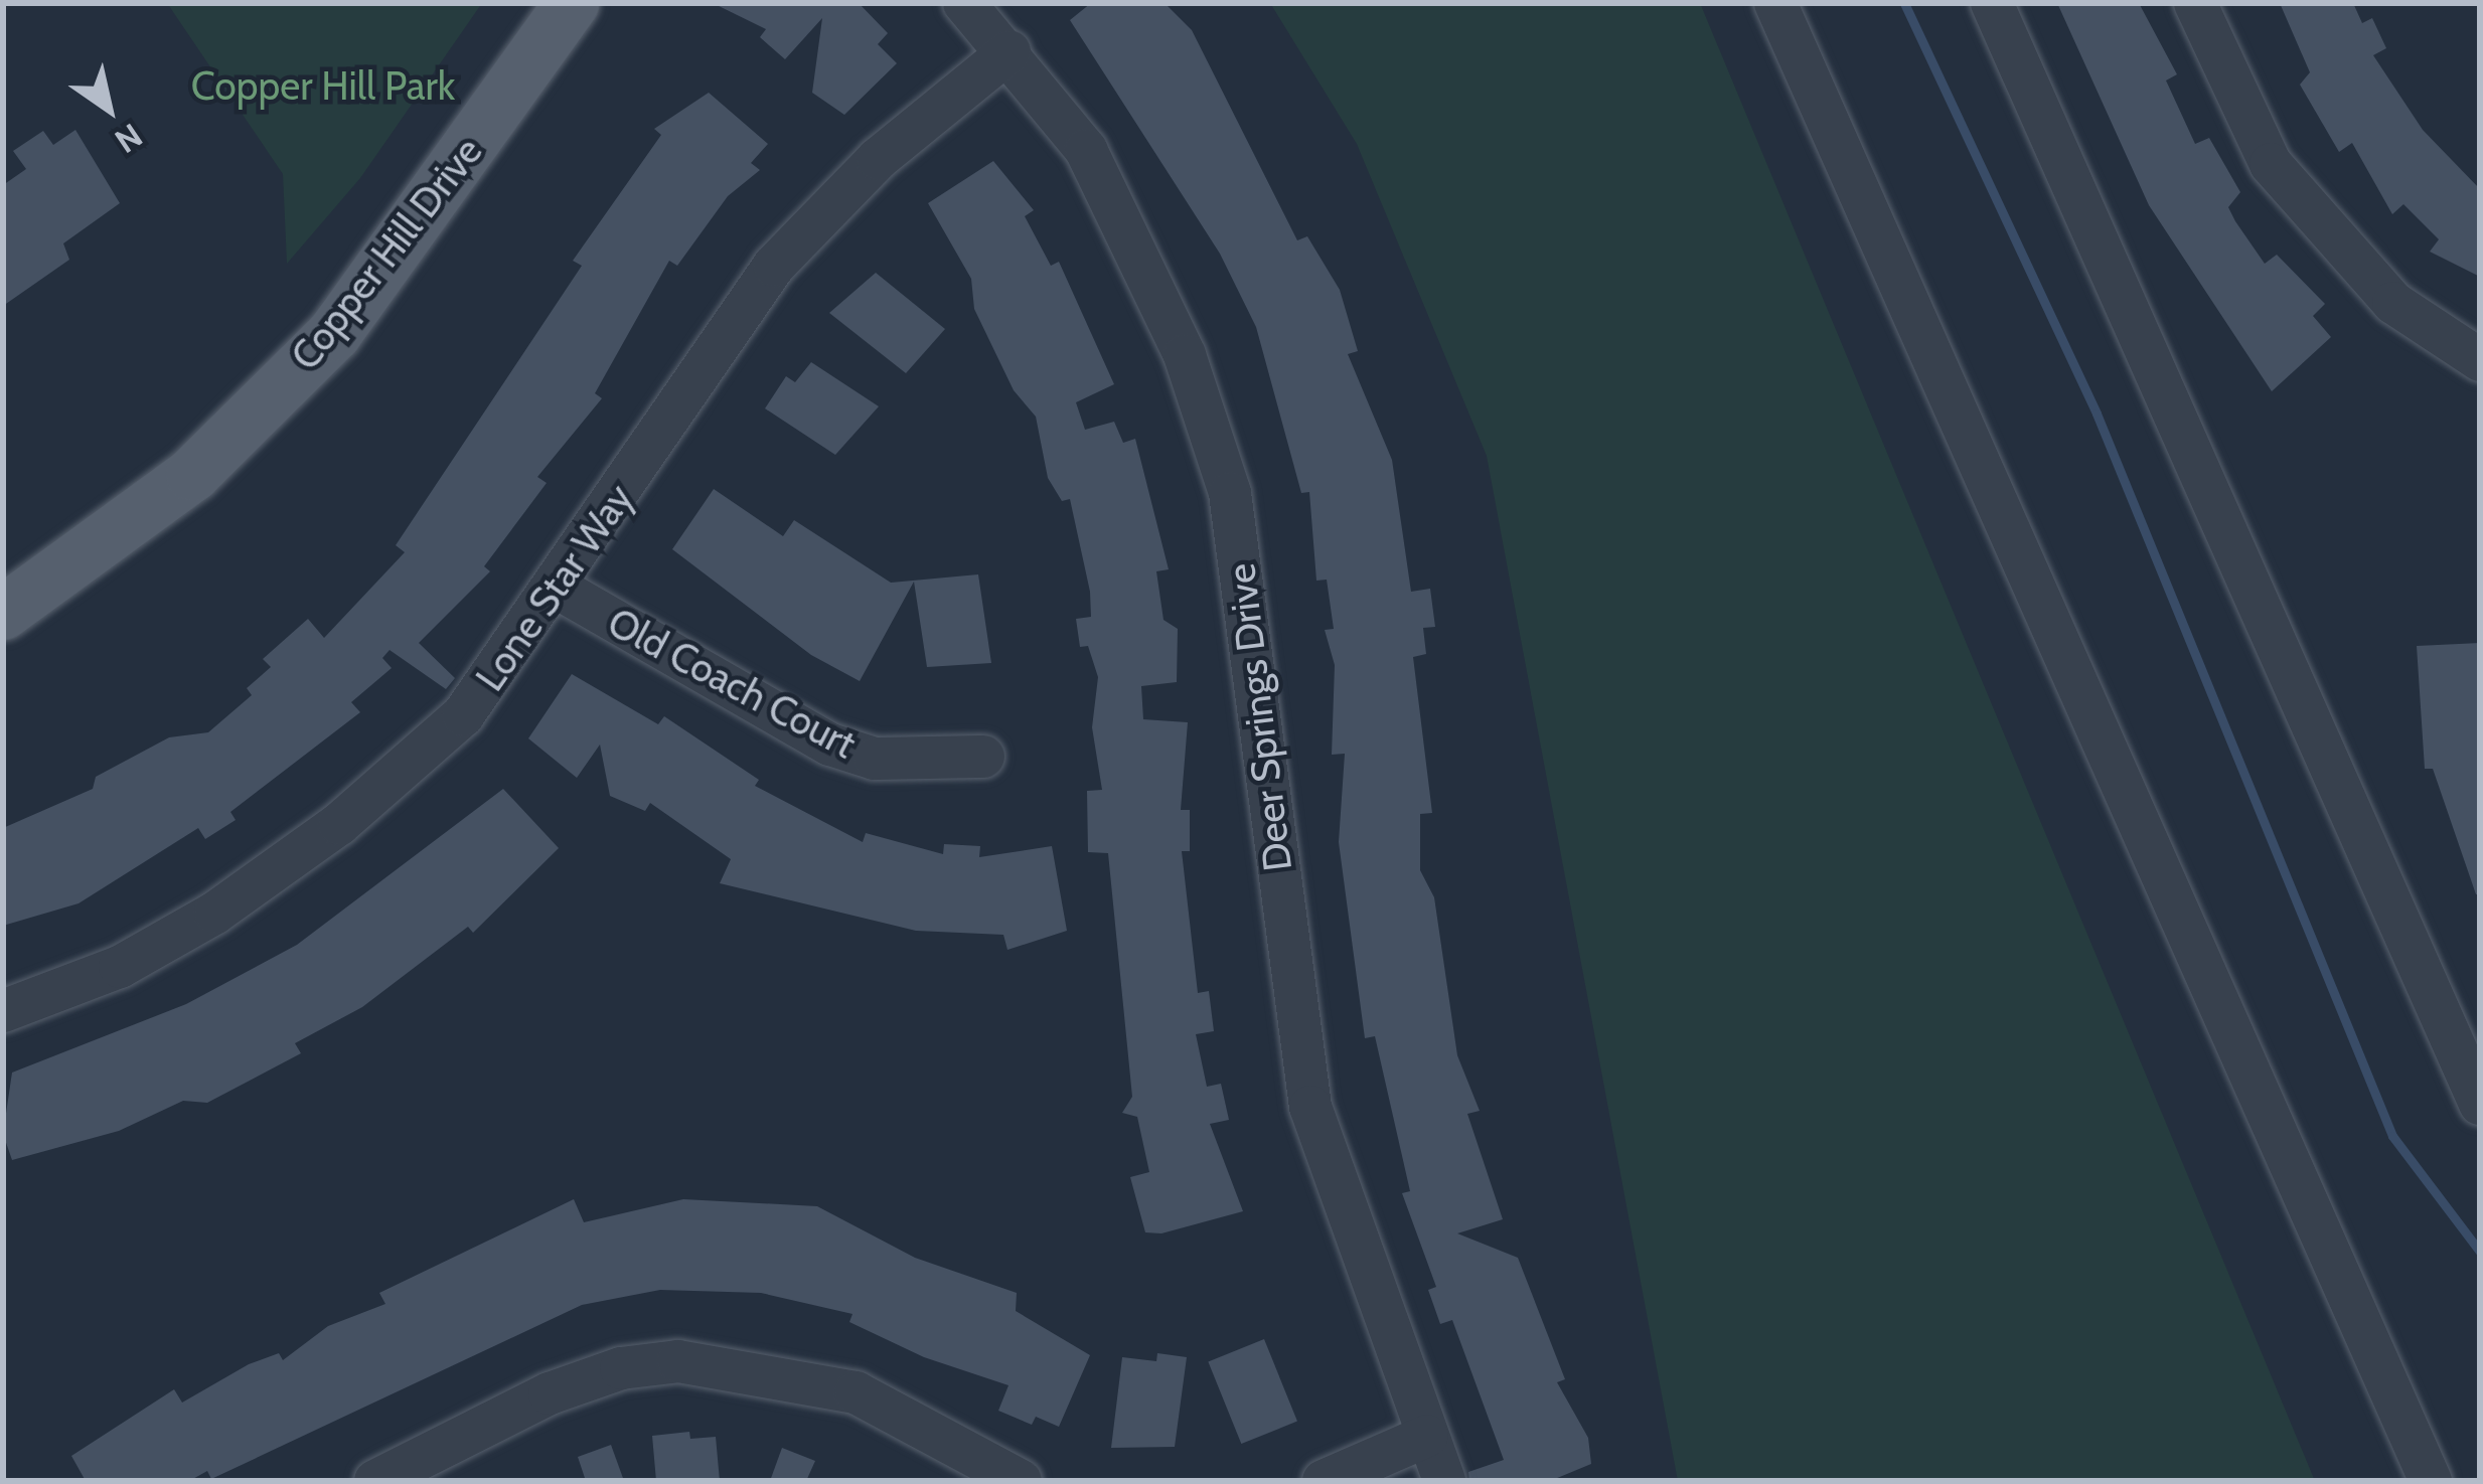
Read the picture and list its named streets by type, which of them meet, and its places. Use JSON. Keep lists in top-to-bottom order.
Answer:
{
  "streets": {
    "main road": ["Copper Hill Drive"],
    "street": ["Lone Star Way", "Old Coach Court", "Deer Springs Drive"]
  },
  "crossings": [
    ["Lone Star Way", "Old Coach Court"],
    ["Lone Star Way", "Deer Springs Drive"]
  ],
  "parks": ["Copper Hill Park"],
  "north": "bottom right"
}
